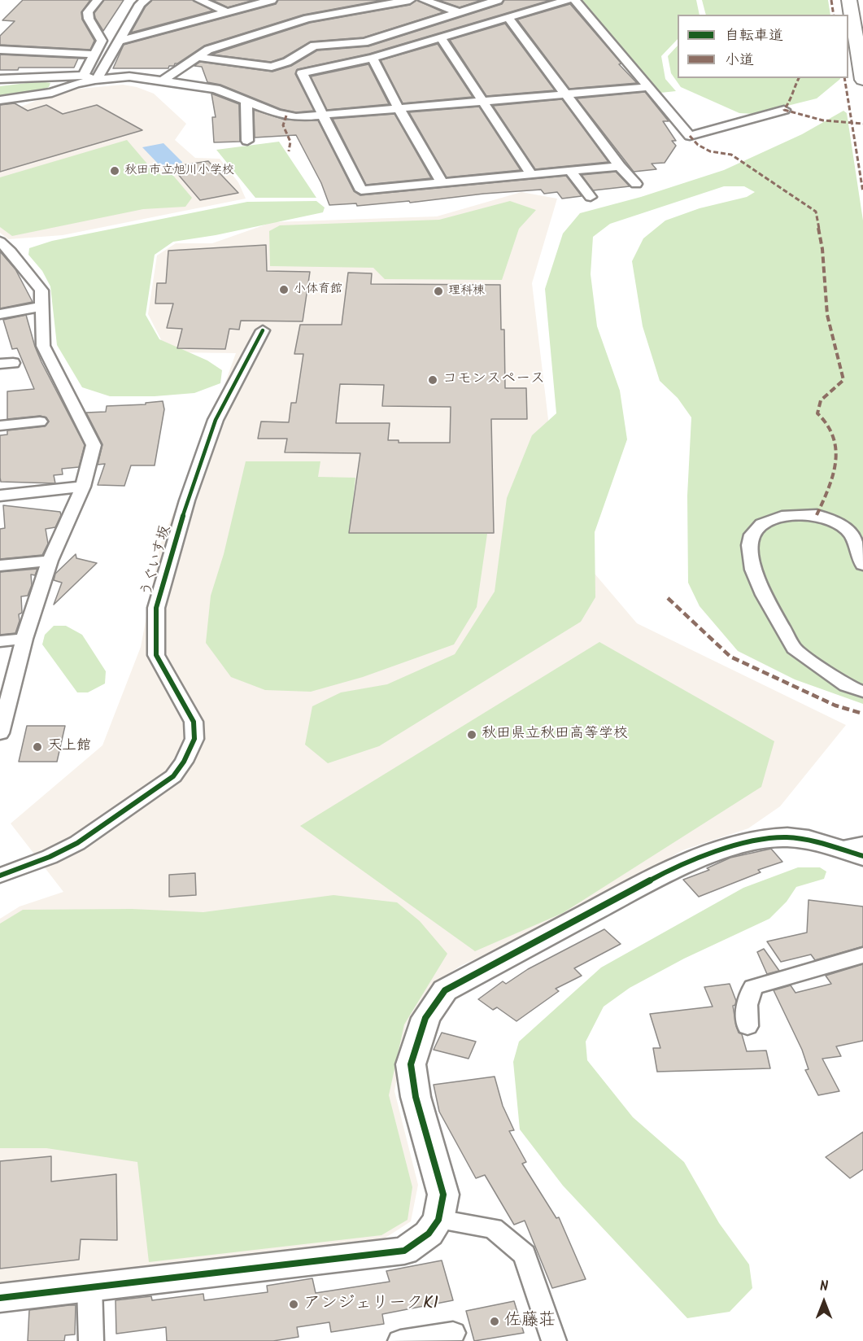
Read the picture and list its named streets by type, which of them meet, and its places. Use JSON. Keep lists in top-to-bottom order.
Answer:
{
  "streets": {
    "street": ["うぐいす坂"]
  },
  "places": [
    "秋田市立旭川小学校",
    "小体育館",
    "理科棟",
    "コモンスペース",
    "秋田県立秋田高等学校",
    "天上館",
    "アンジェリークK1",
    "佐藤荘"
  ],
  "legend": ["自転車道", "小道"],
  "north": "top"
}
